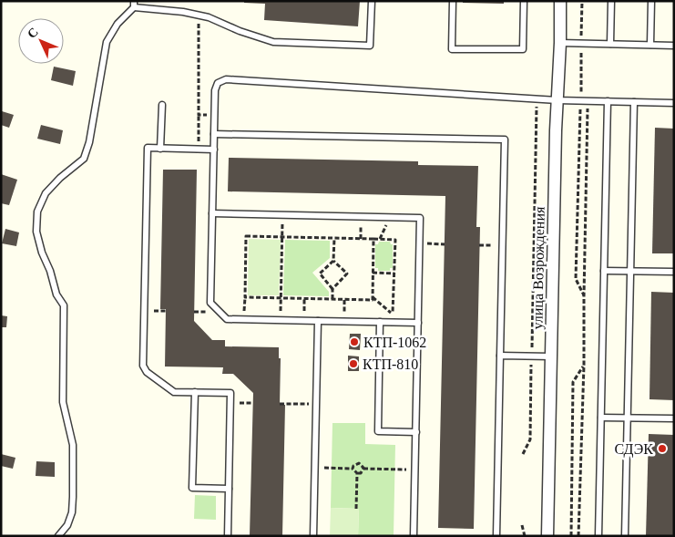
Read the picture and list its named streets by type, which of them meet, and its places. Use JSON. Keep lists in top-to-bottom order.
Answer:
{
  "streets": {
    "street": ["улица Возрождения"]
  },
  "places": ["КТП-1062", "КТП-810", "СДЭК"],
  "north": "top left"
}
